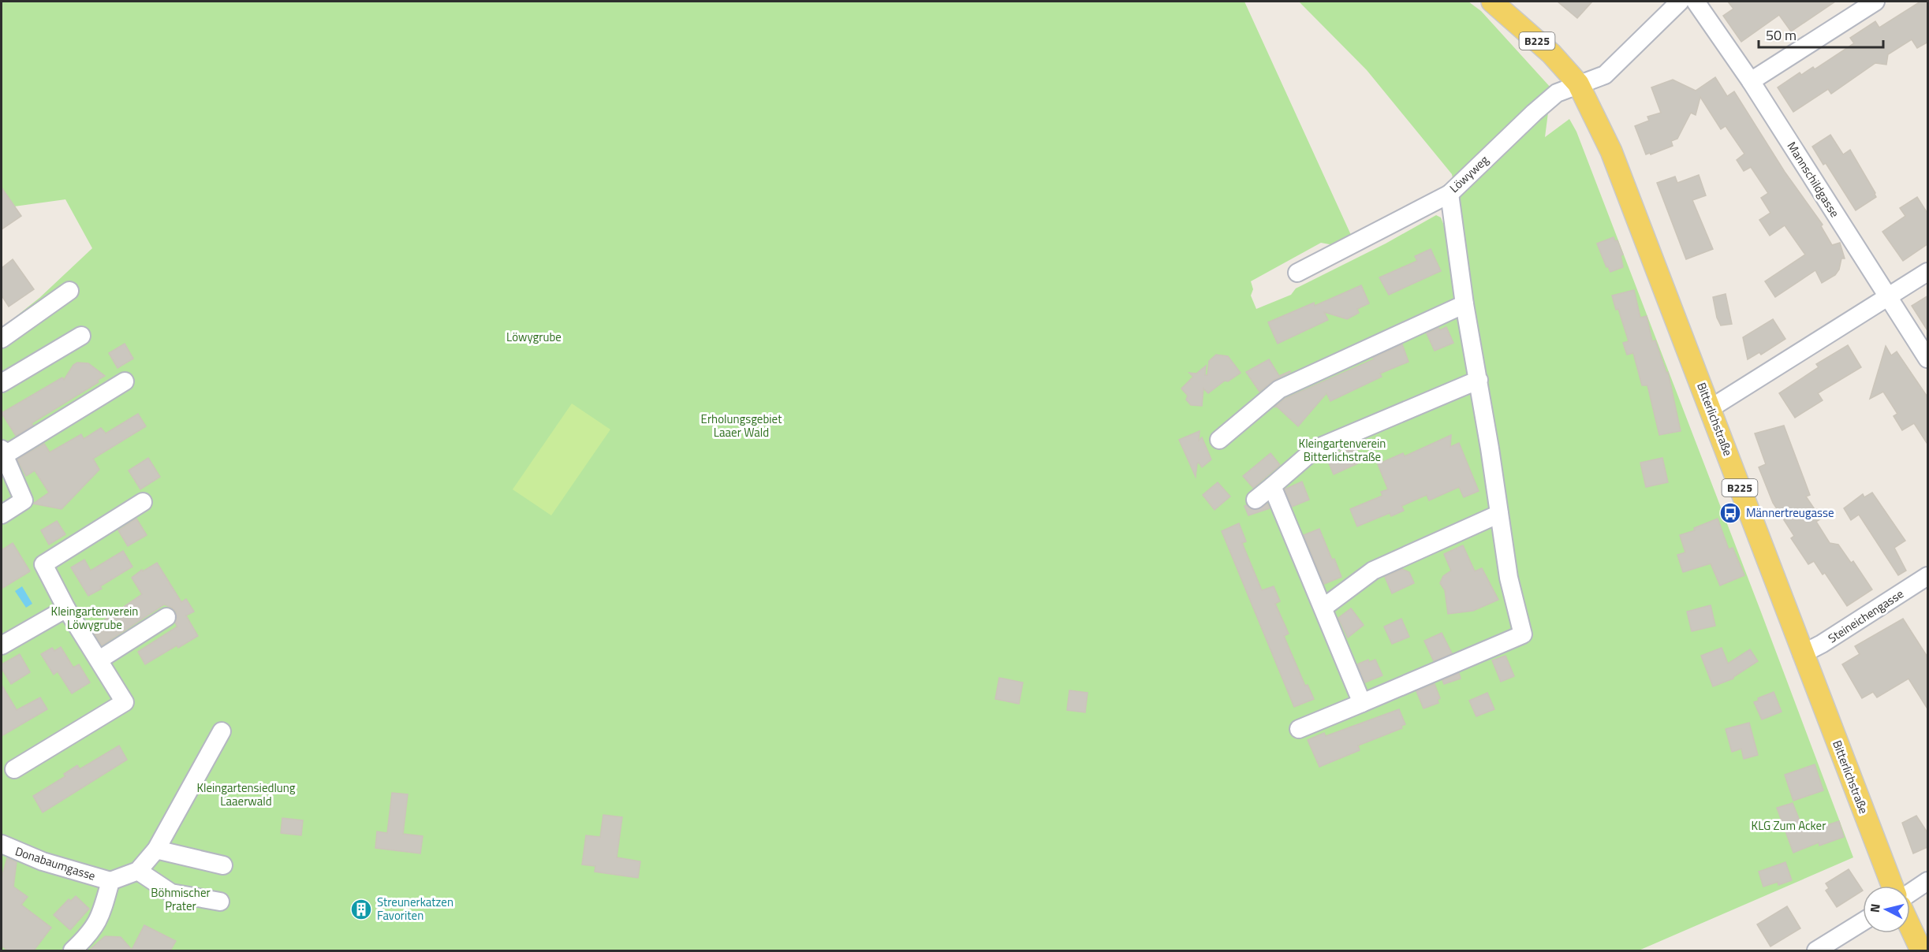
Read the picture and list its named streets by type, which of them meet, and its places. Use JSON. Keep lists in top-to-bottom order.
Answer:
{
  "streets": {
    "main road": ["B225", "Bitterlichstraße"],
    "street": [
      "Löwyweg",
      "Mannschildgasse",
      "Steineichengasse",
      "Donabaumgasse"
    ]
  },
  "crossings": [
    ["Löwyweg", "Bitterlichstraße"],
    ["Bitterlichstraße", "Steineichengasse"]
  ],
  "parks": [
    "Löwygrube",
    "Erholungsgebiet Laaer Wald",
    "Kleingartenverein Bitterlichstraße",
    "Kleingartenverein Löwygrube",
    "Kleingartensiedlung Laaerwald",
    "KLG Zum Acker",
    "Böhmischer Prater"
  ],
  "places": {
    "bus stop": ["Männertreugasse"],
    "building": ["Streunerkatzen Favoriten"]
  },
  "scale_bar": "50 m",
  "north": "left"
}
